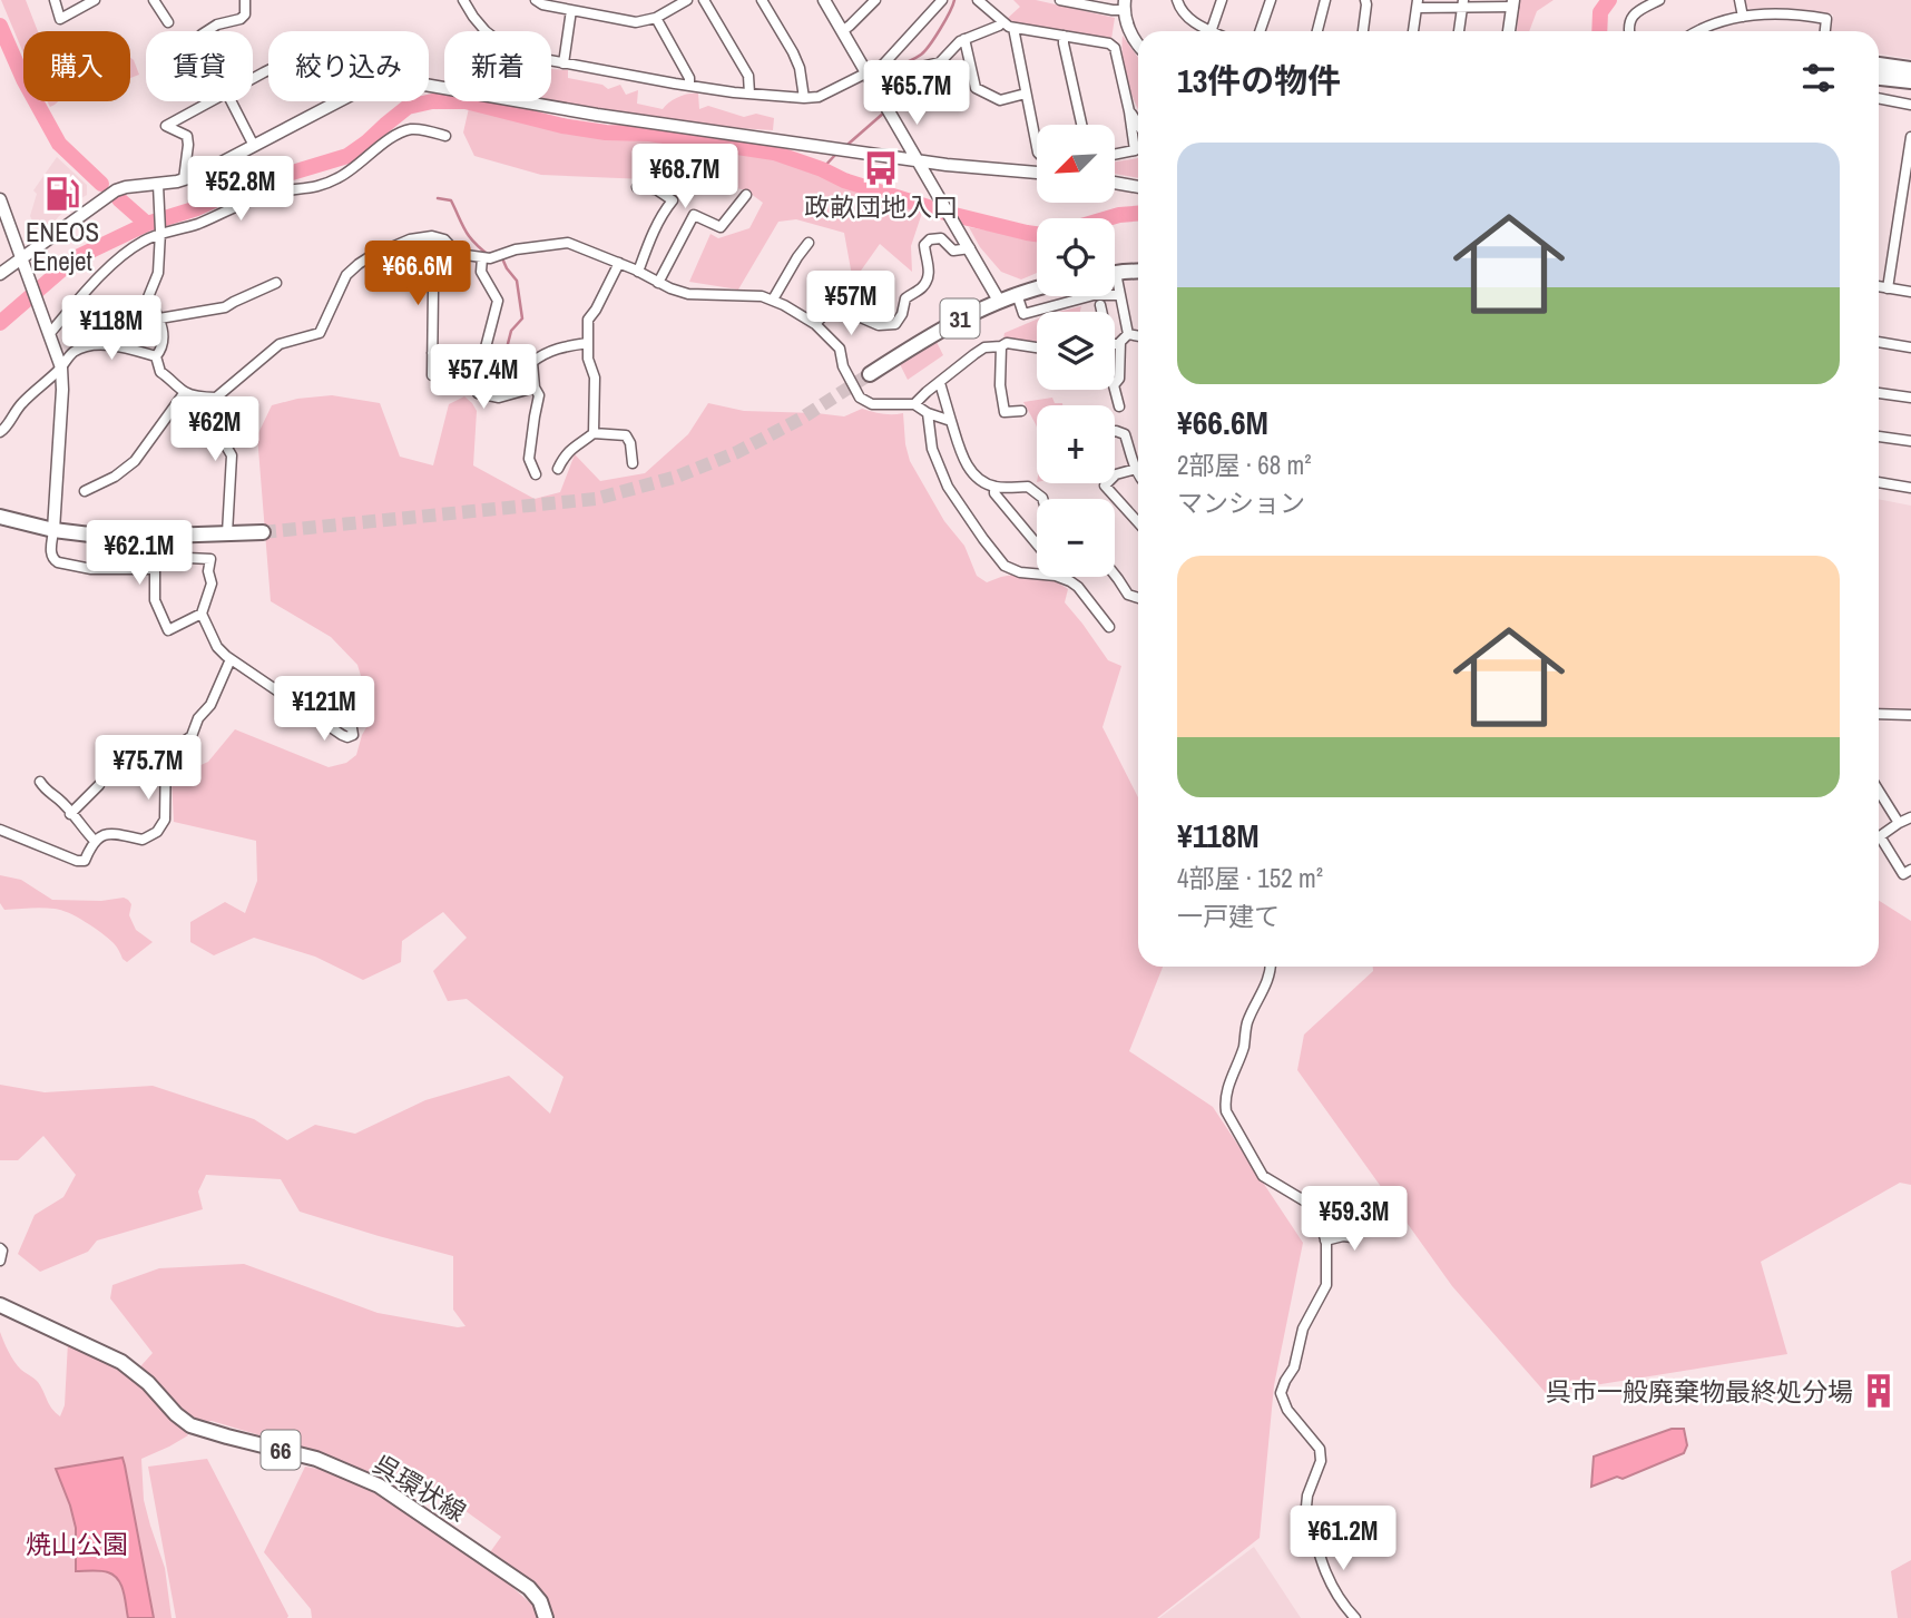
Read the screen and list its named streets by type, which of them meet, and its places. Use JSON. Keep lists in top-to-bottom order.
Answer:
{
  "streets": {
    "main road": ["31", "66", "呉環状線"]
  },
  "parks": ["焼山公園"],
  "places": {
    "bus stop": ["政畝団地入口"],
    "fuel station": ["ENEOS Enejet"],
    "building": ["呉市一般廃棄物最終処分場"]
  },
  "north": "bottom left",
  "page": {
    "chip": [
      "購入",
      "賃貸",
      "絞り込み",
      "新着"
    ],
    "heading": "13件の物件",
    "price": [
      "¥65.7M",
      "¥68.7M",
      "¥52.8M",
      "¥66.6M",
      "¥57M",
      "¥118M",
      "¥57.4M",
      "¥62M",
      "¥62.1M",
      "¥121M",
      "¥75.7M",
      "¥59.3M",
      "¥61.2M"
    ],
    "map_buttons": ["+", "−"],
    "list": [
      {
        "name": "¥66.6M",
        "note": "2部屋 · 68 m² · マンション"
      },
      {
        "name": "¥118M",
        "note": "4部屋 · 152 m² · 一戸建て"
      }
    ]
  }
}
